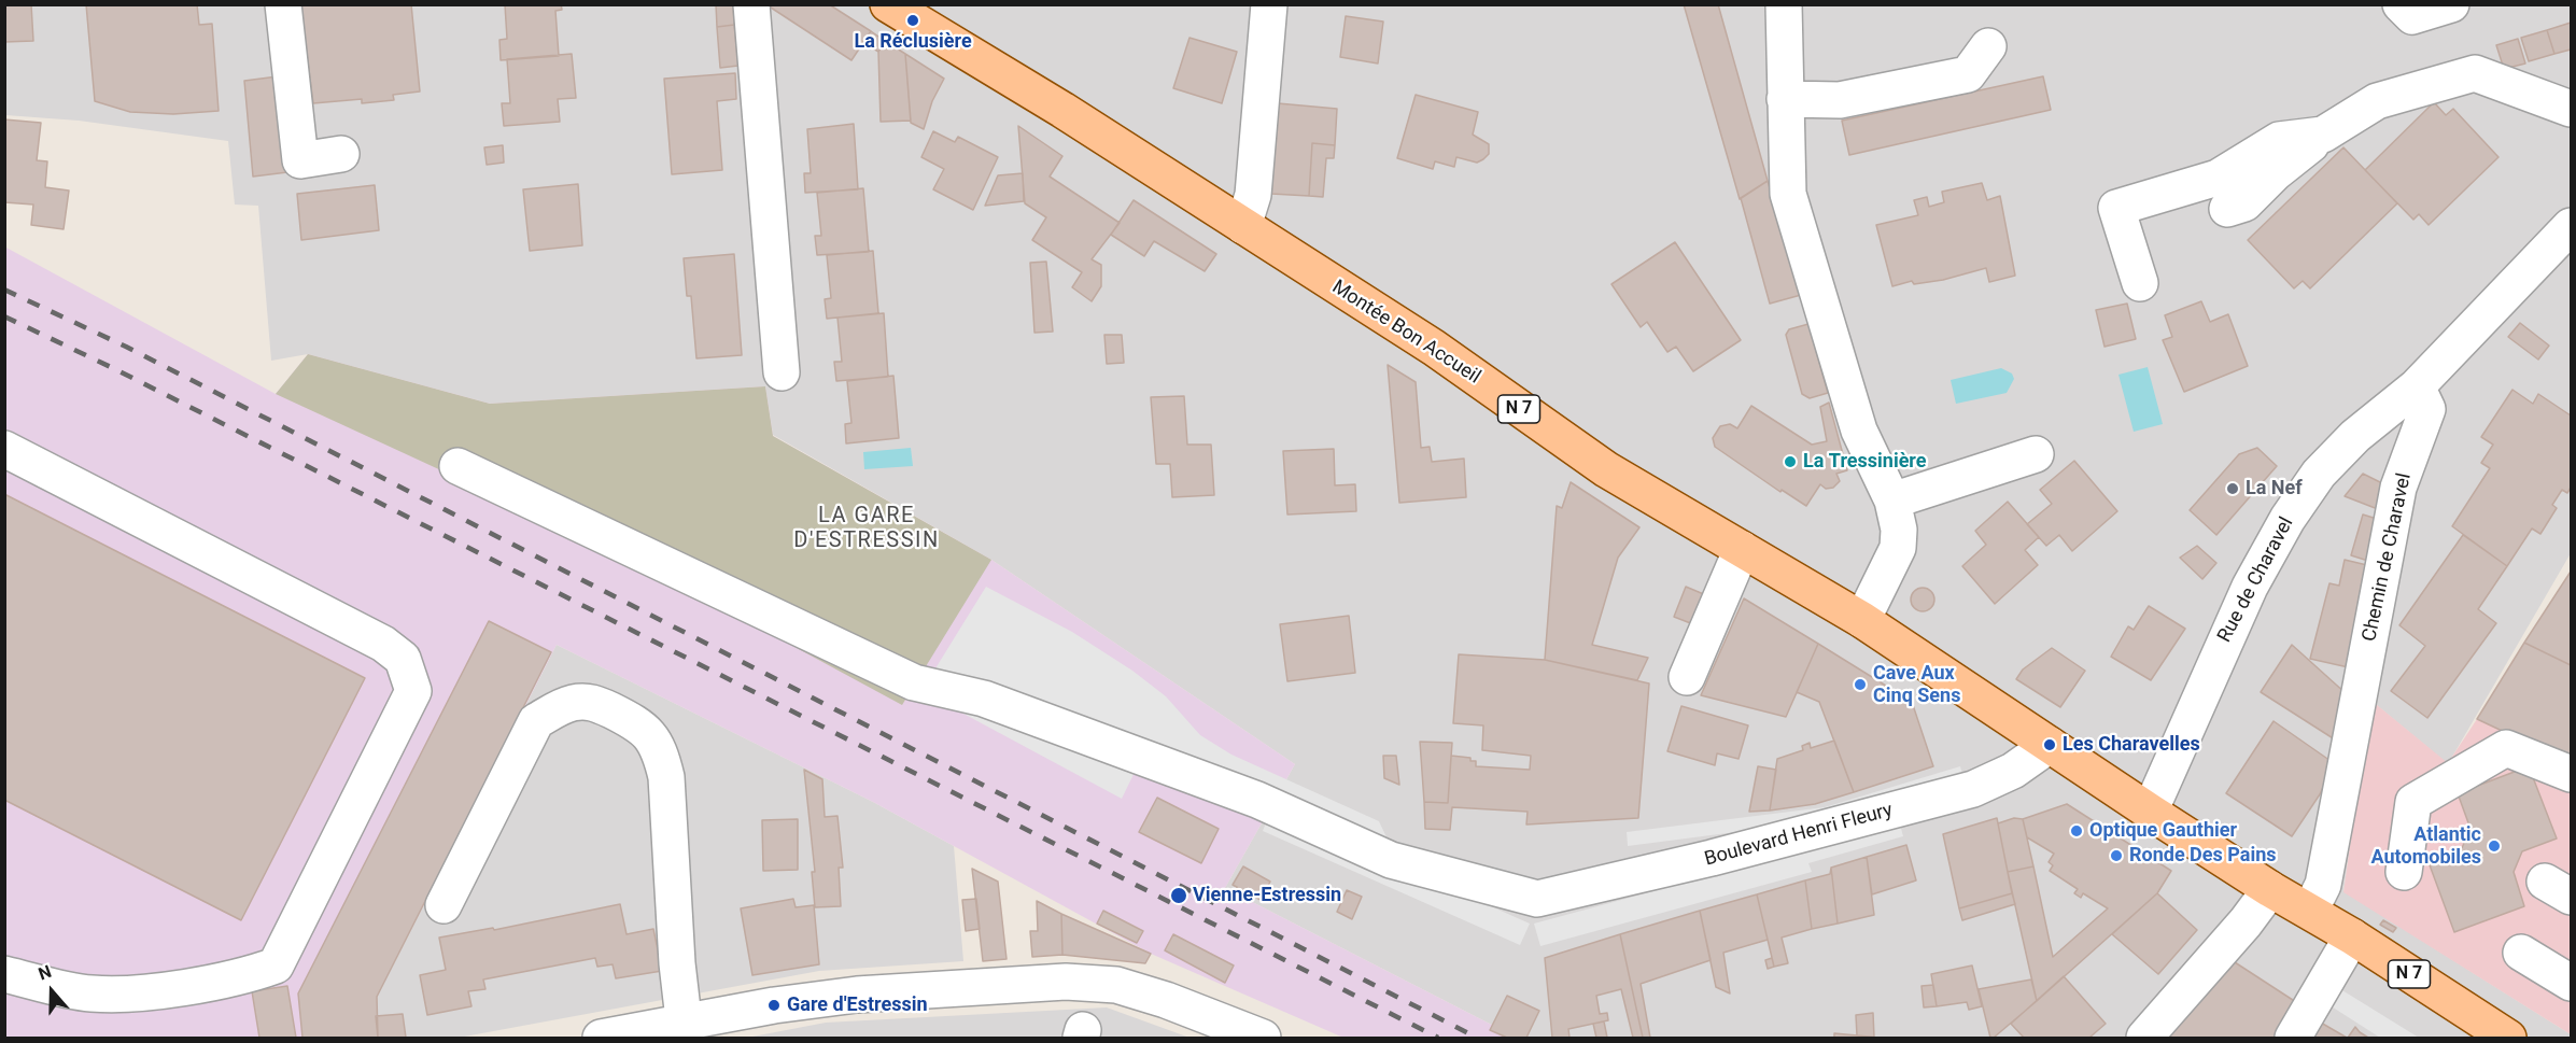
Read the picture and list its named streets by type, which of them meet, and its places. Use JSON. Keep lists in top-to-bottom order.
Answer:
{
  "streets": {
    "main road": ["Montée Bon Accueil", "N 7"],
    "street": ["Chemin de Charavel", "Rue de Charavel", "Boulevard Henri Fleury"]
  },
  "crossings": [
    ["Montée Bon Accueil", "N 7"],
    ["Montée Bon Accueil", "Rue de Charavel"],
    ["Montée Bon Accueil", "Boulevard Henri Fleury"],
    ["N 7", "Chemin de Charavel"],
    ["N 7", "Rue de Charavel"],
    ["Chemin de Charavel", "Rue de Charavel"]
  ],
  "districts": ["LA GARE D'ESTRESSIN"],
  "places": [
    "La Réclusière",
    "La Tressinière",
    "La Nef",
    "Cave Aux Cinq Sens",
    "Les Charavelles",
    "Optique Gauthier",
    "Atlantic Automobiles",
    "Ronde Des Pains",
    "Vienne-Estressin",
    "Gare d'Estressin"
  ],
  "north": "top"
}
